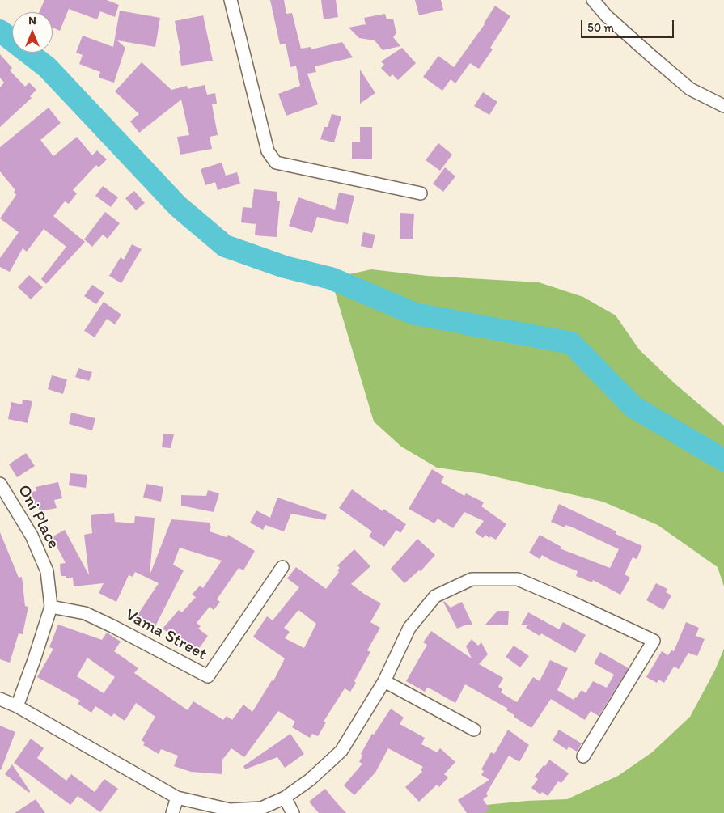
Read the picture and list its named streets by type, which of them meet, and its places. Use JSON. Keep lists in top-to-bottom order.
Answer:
{
  "streets": {
    "street": ["Oni Place", "Vama Street"]
  },
  "crossings": [
    ["Oni Place", "Vama Street"]
  ],
  "scale_bar": "50 m",
  "north": "top"
}
